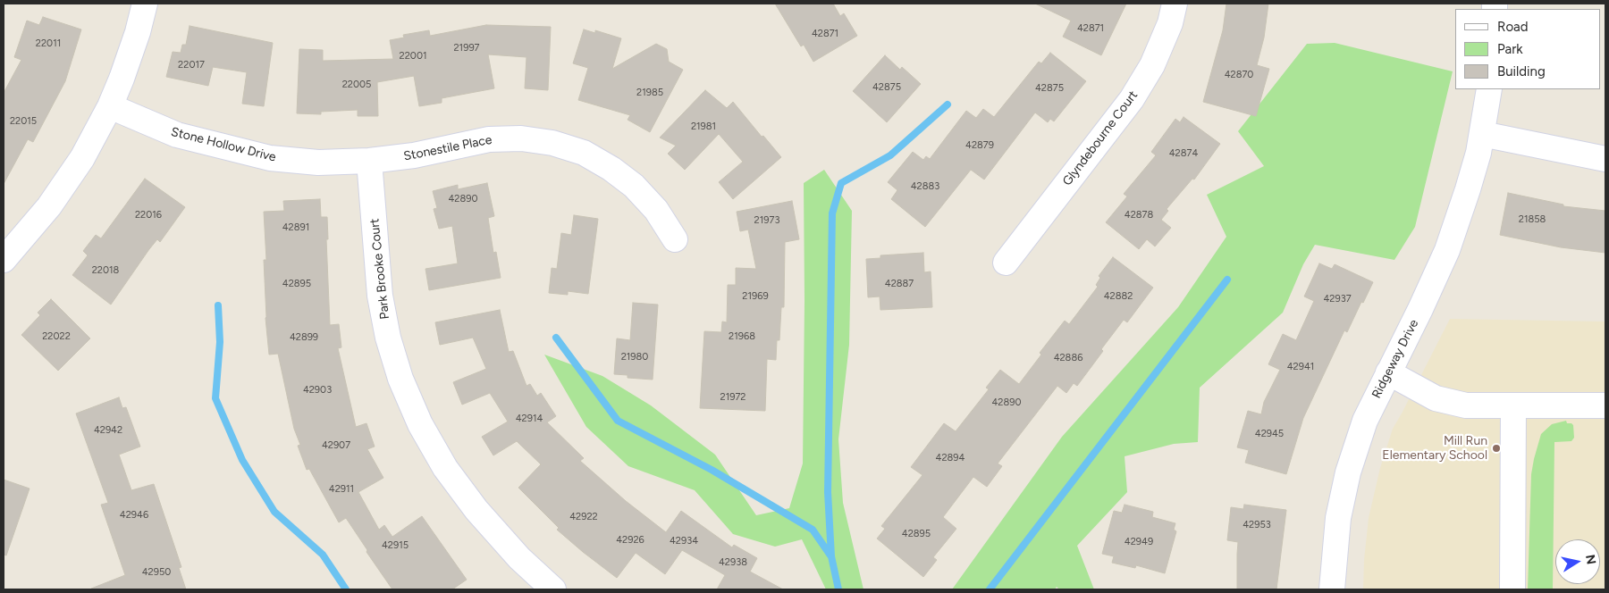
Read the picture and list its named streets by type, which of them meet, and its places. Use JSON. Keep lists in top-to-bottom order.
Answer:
{
  "streets": {
    "street": [
      "Glyndebourne Court",
      "Stone Hollow Drive",
      "Stonestile Place",
      "Park Brooke Court",
      "Ridgeway Drive"
    ]
  },
  "crossings": [
    ["Stone Hollow Drive", "Stonestile Place"],
    ["Stone Hollow Drive", "Park Brooke Court"],
    ["Stonestile Place", "Park Brooke Court"]
  ],
  "places": ["Mill Run Elementary School"],
  "house_numbers": [
    "42871",
    "42871",
    "22011",
    "21997",
    "22001",
    "22017",
    "42870",
    "22005",
    "42875",
    "42875",
    "21985",
    "22015",
    "21981",
    "42879",
    "42874",
    "42883",
    "42890",
    "22016",
    "42878",
    "21858",
    "21973",
    "42891",
    "22018",
    "42895",
    "42887",
    "21969",
    "42882",
    "42937",
    "22022",
    "21968",
    "42899",
    "21980",
    "42886",
    "42941",
    "42903",
    "21972",
    "42890",
    "42914",
    "42942",
    "42945",
    "42907",
    "42894",
    "42911",
    "42946",
    "42922",
    "42953",
    "42895",
    "42926",
    "42934",
    "42949",
    "42915",
    "42938",
    "42950"
  ],
  "legend": ["Road", "Park", "Building"],
  "north": "right"
}
